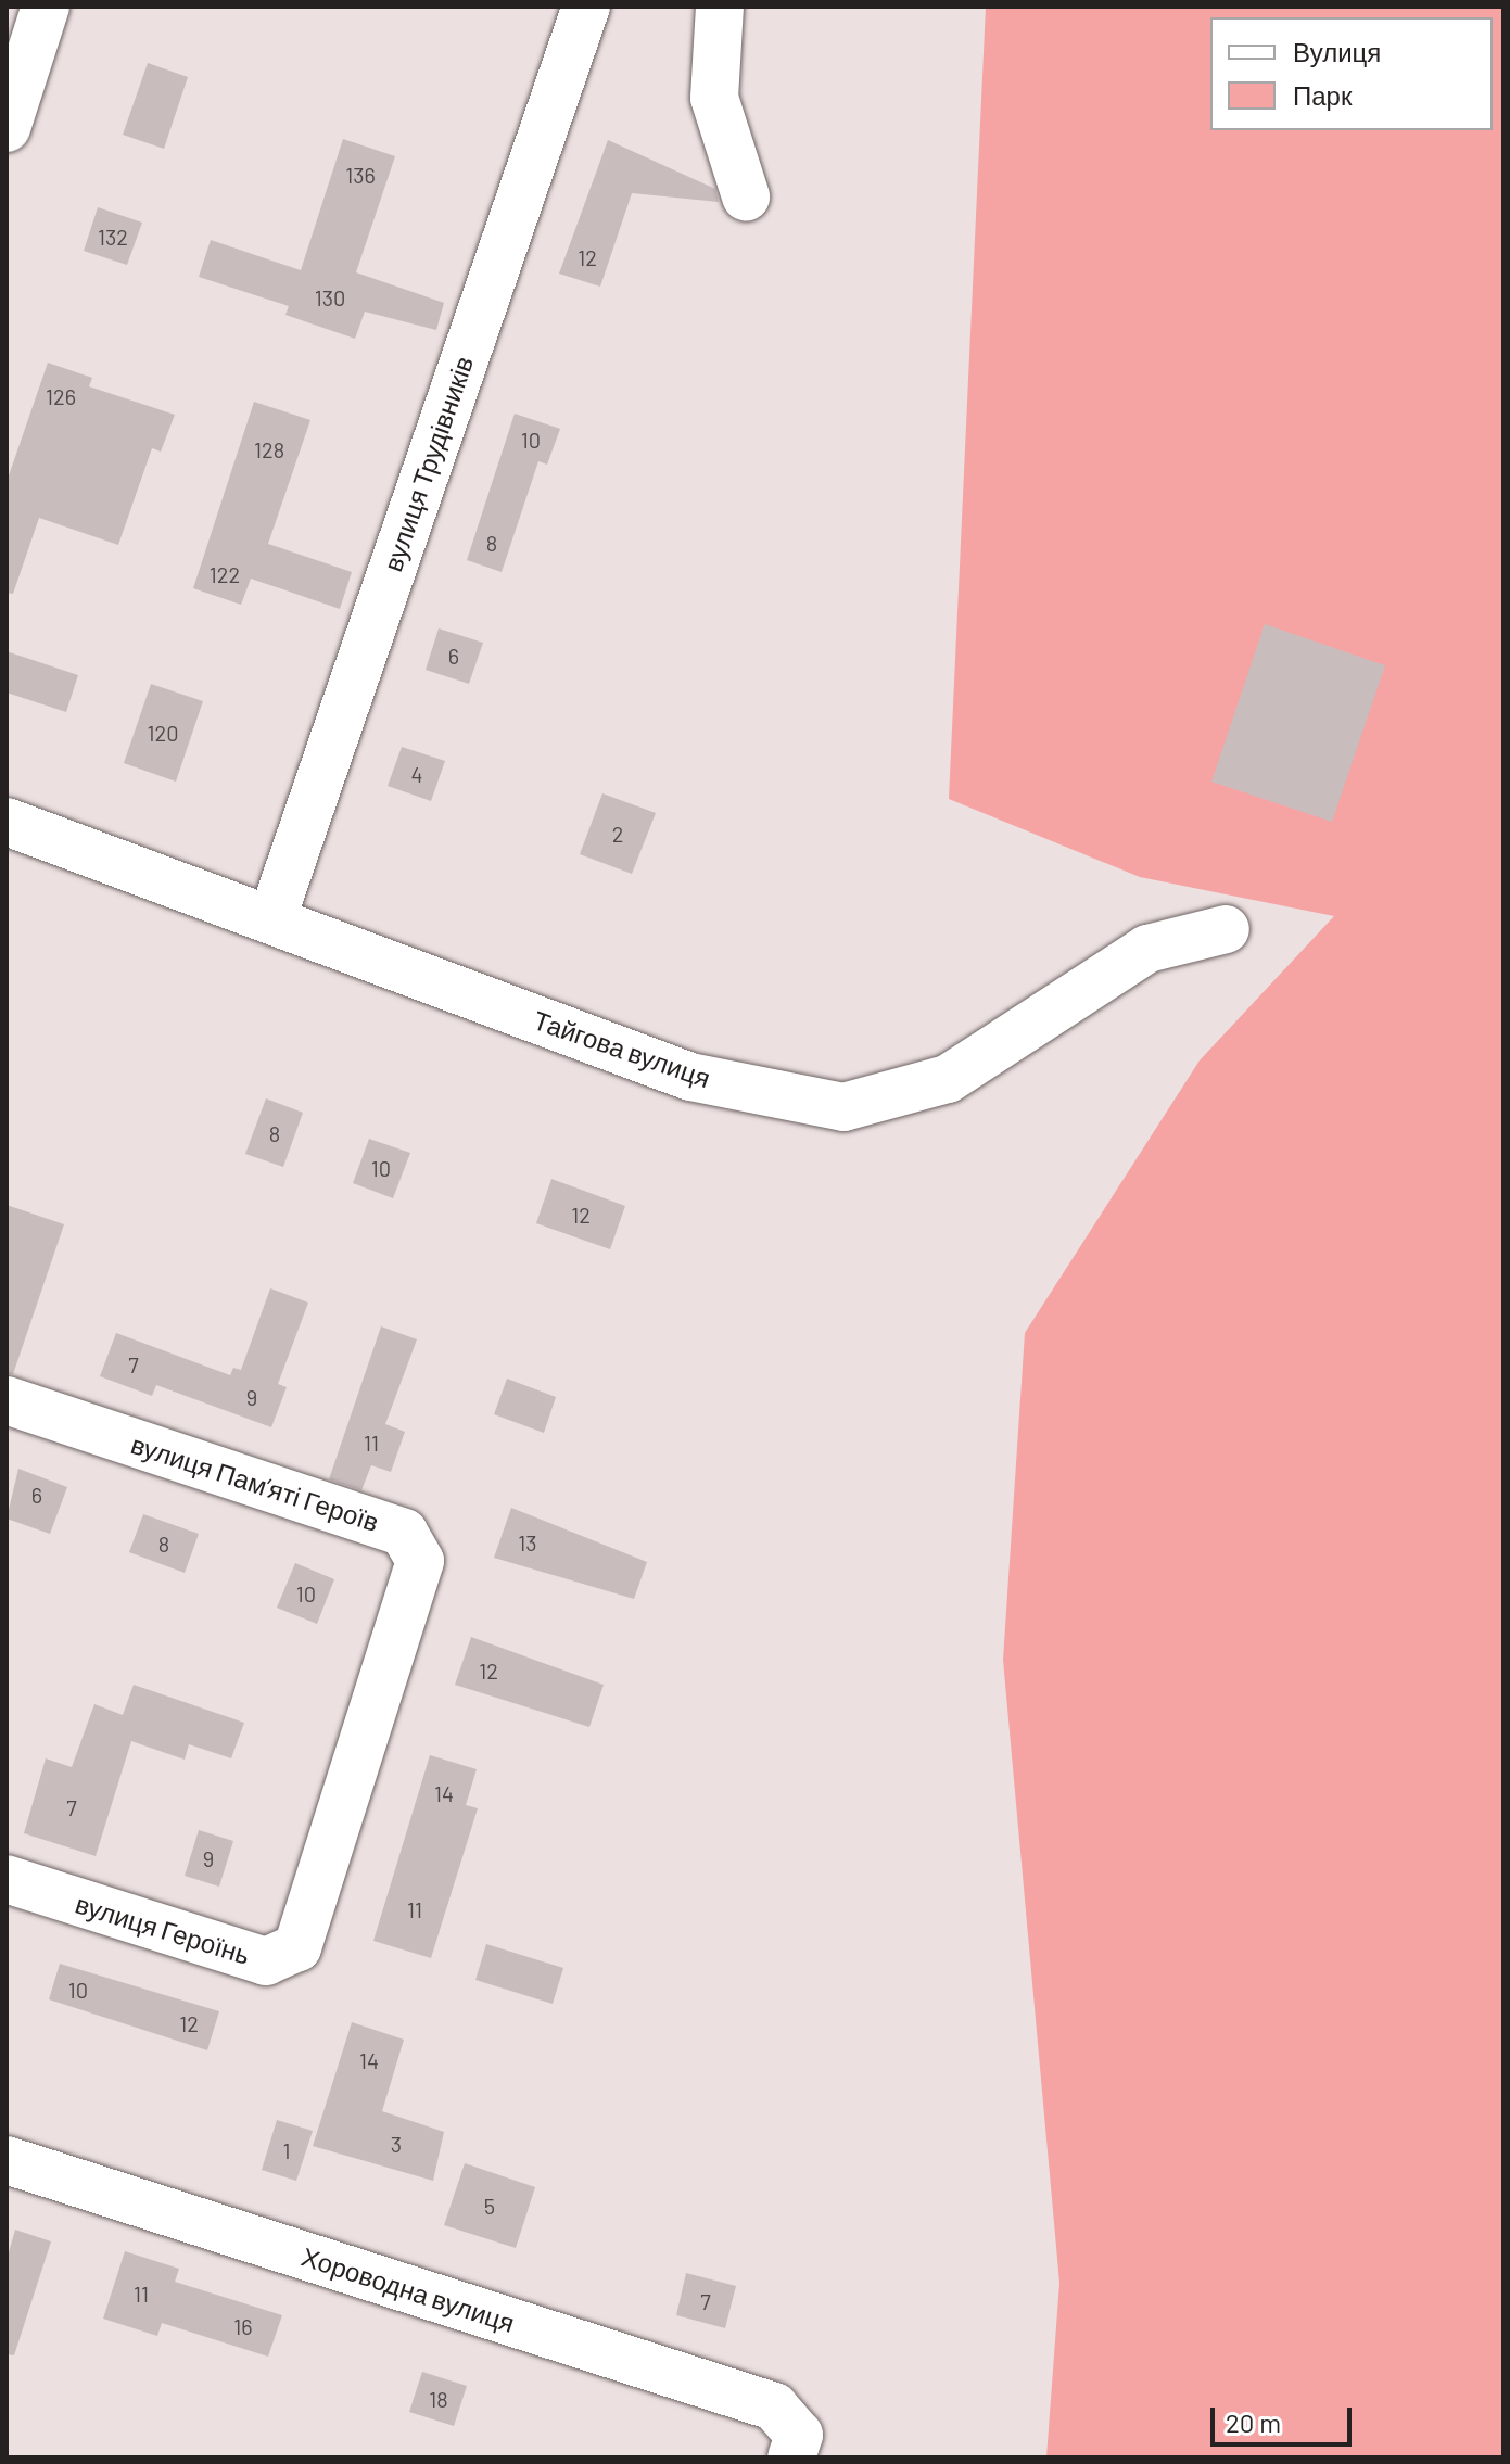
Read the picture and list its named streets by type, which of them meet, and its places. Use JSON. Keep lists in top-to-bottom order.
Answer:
{
  "streets": {
    "street": [
      "вулиця Трудівників",
      "Тайгова вулиця",
      "вулиця Памʼяті Героїв",
      "вулиця Героїнь",
      "Хороводна вулиця"
    ]
  },
  "crossings": [
    ["вулиця Трудівників", "Тайгова вулиця"],
    ["вулиця Памʼяті Героїв", "вулиця Героїнь"]
  ],
  "house_numbers": [
    "136",
    "132",
    "12",
    "130",
    "126",
    "10",
    "128",
    "8",
    "122",
    "6",
    "120",
    "4",
    "2",
    "8",
    "10",
    "12",
    "7",
    "9",
    "11",
    "6",
    "13",
    "8",
    "10",
    "12",
    "14",
    "7",
    "9",
    "11",
    "10",
    "12",
    "14",
    "3",
    "1",
    "5",
    "11",
    "7",
    "16",
    "18"
  ],
  "legend": ["Вулиця", "Парк"],
  "scale_bar": "20 m"
}
